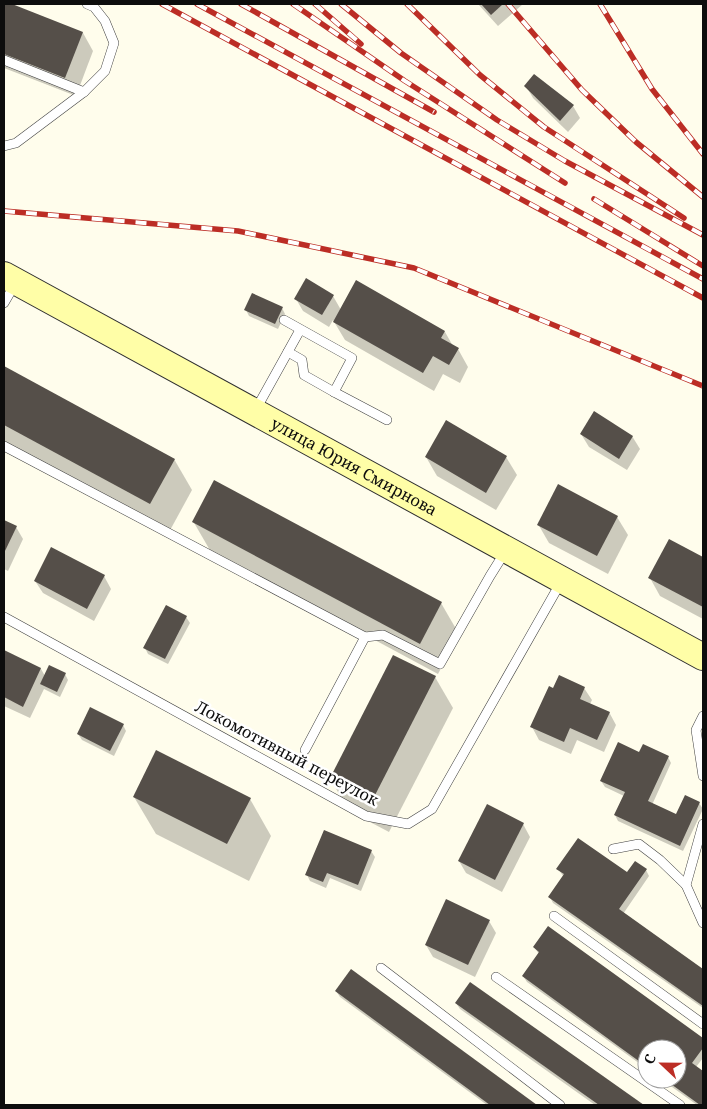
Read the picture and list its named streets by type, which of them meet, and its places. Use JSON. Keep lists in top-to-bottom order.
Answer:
{
  "streets": {
    "main road": ["улица Юрия Смирнова"],
    "lane": ["Локомотивный переулок"]
  },
  "crossings": [
    ["улица Юрия Смирнова", "Локомотивный переулок"]
  ],
  "north": "left"
}
